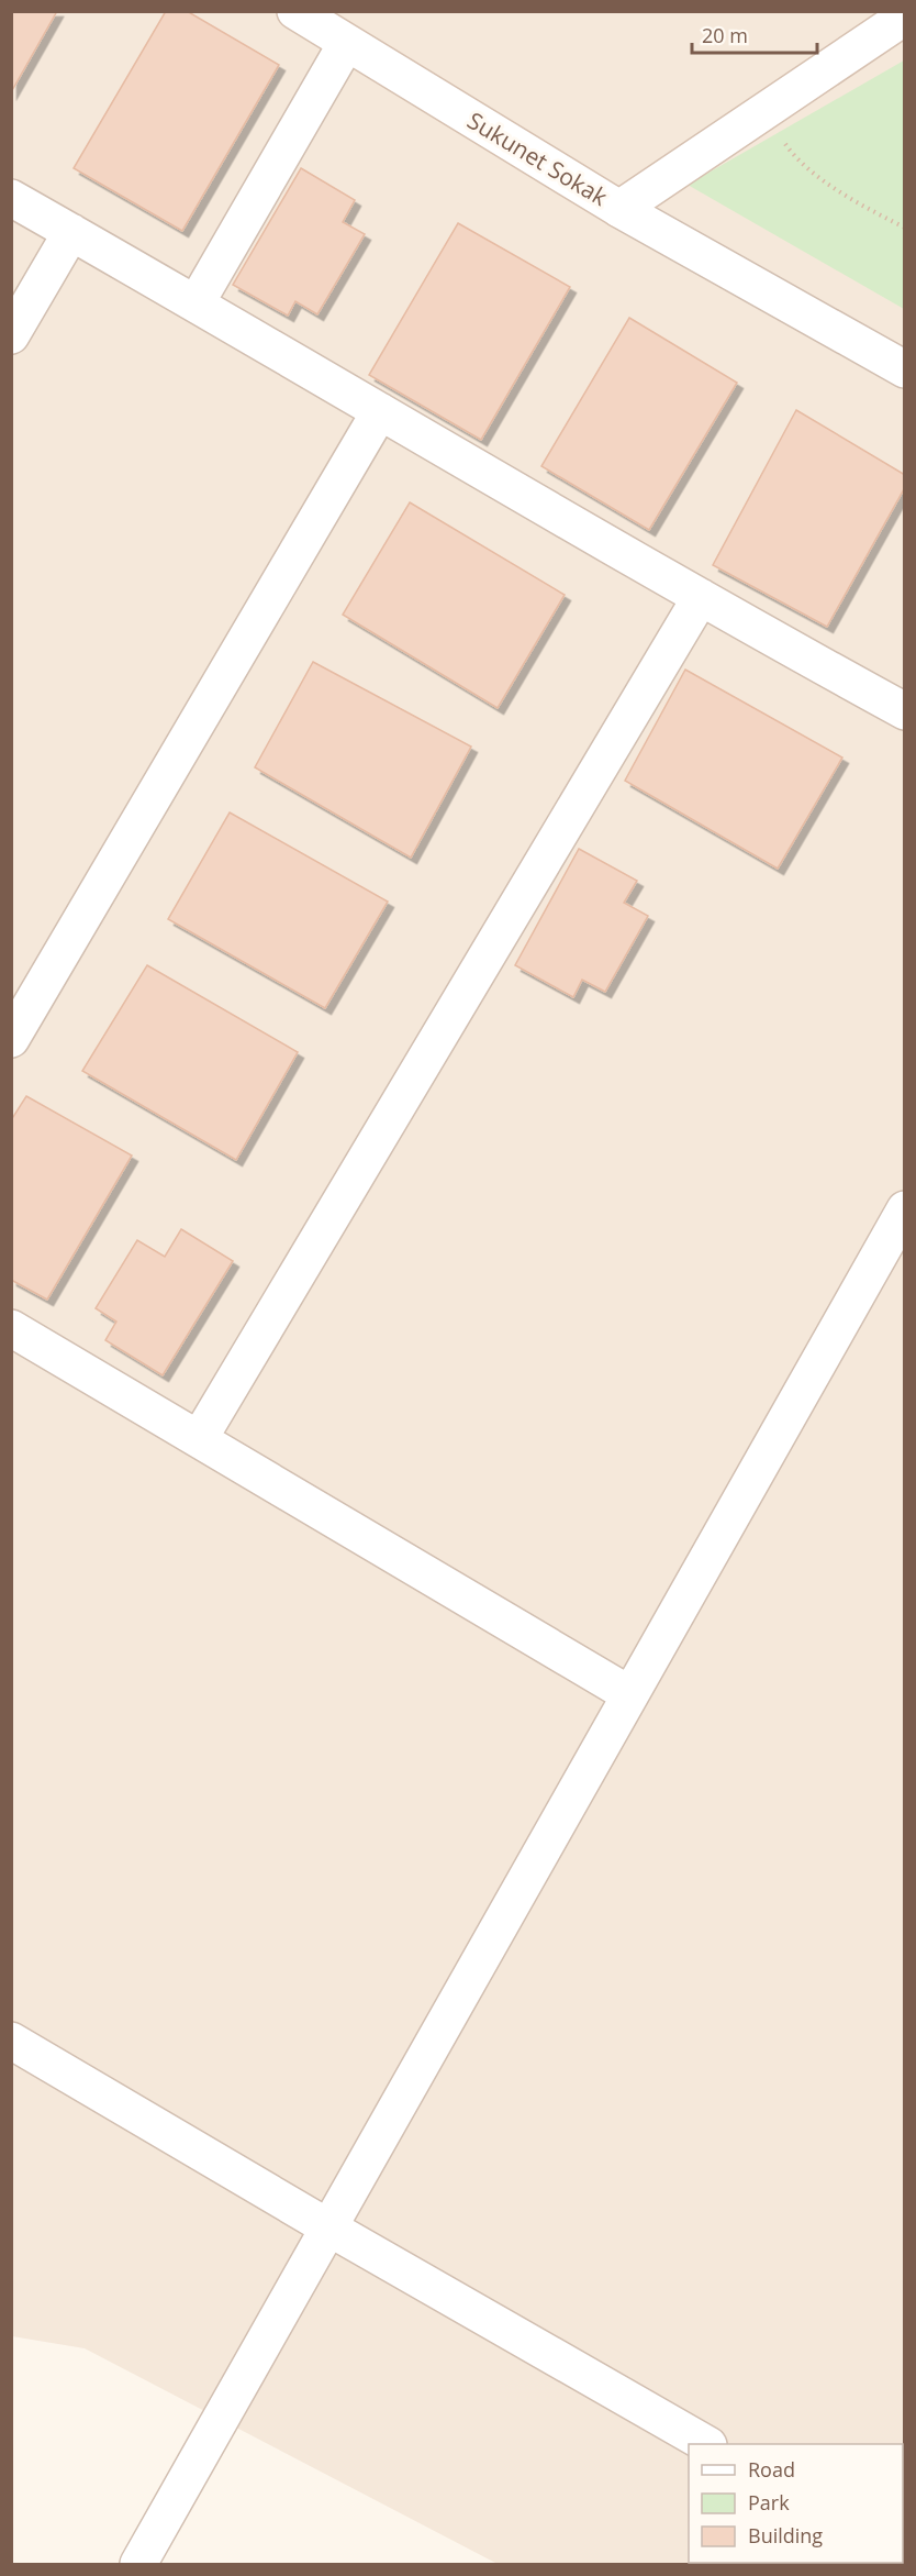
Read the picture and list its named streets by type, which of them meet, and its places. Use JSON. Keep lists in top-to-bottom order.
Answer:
{
  "streets": {
    "street": ["Sukunet Sokak"]
  },
  "legend": ["Road", "Park", "Building"],
  "scale_bar": "20 m"
}
